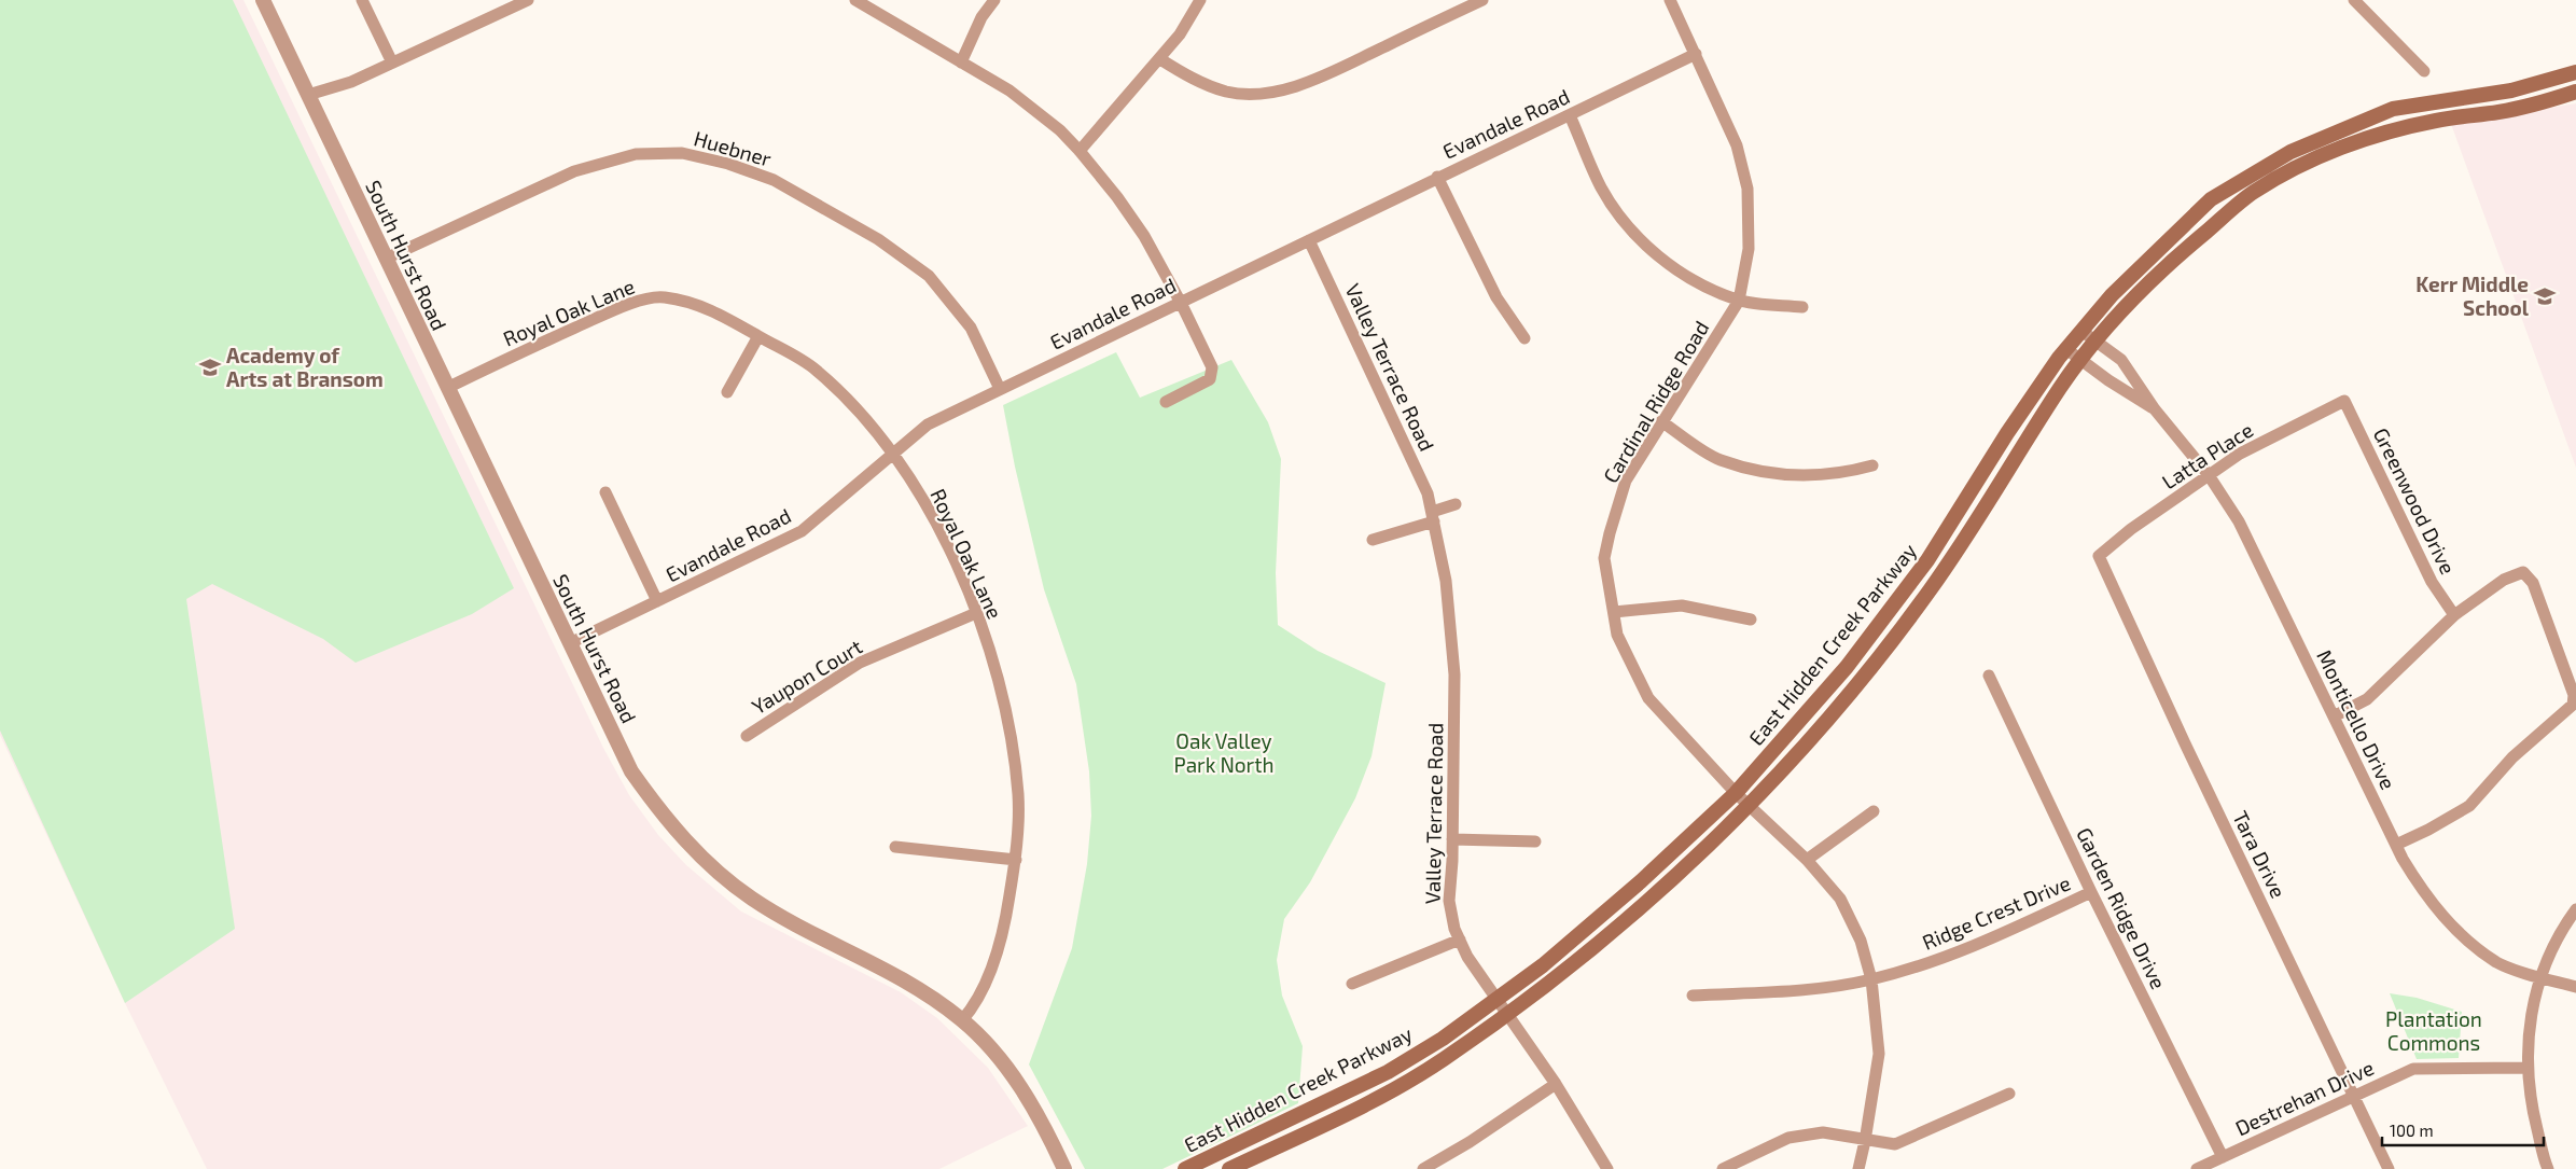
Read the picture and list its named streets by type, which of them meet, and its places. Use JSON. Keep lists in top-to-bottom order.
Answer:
{
  "streets": {
    "main road": ["East Hidden Creek Parkway"],
    "street": [
      "Evandale Road",
      "Huebner",
      "South Hurst Road",
      "Royal Oak Lane",
      "Valley Terrace Road",
      "Cardinal Ridge Road",
      "Latta Place",
      "Greenwood Drive",
      "Yaupon Court",
      "Monticello Drive",
      "Tara Drive",
      "Garden Ridge Drive",
      "Ridge Crest Drive",
      "Destrehan Drive"
    ]
  },
  "crossings": [
    ["Evandale Road", "Huebner"],
    ["Evandale Road", "South Hurst Road"],
    ["Evandale Road", "Royal Oak Lane"],
    ["Evandale Road", "Valley Terrace Road"],
    ["Evandale Road", "Cardinal Ridge Road"],
    ["Huebner", "South Hurst Road"],
    ["South Hurst Road", "Royal Oak Lane"],
    ["Royal Oak Lane", "Yaupon Court"],
    ["Valley Terrace Road", "East Hidden Creek Parkway"],
    ["Cardinal Ridge Road", "East Hidden Creek Parkway"],
    ["Cardinal Ridge Road", "Ridge Crest Drive"],
    ["Latta Place", "Greenwood Drive"],
    ["Latta Place", "Monticello Drive"],
    ["Latta Place", "Tara Drive"],
    ["East Hidden Creek Parkway", "Monticello Drive"],
    ["Tara Drive", "Destrehan Drive"],
    ["Garden Ridge Drive", "Ridge Crest Drive"],
    ["Garden Ridge Drive", "Destrehan Drive"]
  ],
  "parks": ["Oak Valley Park North", "Plantation Commons"],
  "places": {
    "school or university": ["Kerr Middle School", "Academy of Arts at Bransom"]
  },
  "scale_bar": "100 m"
}
